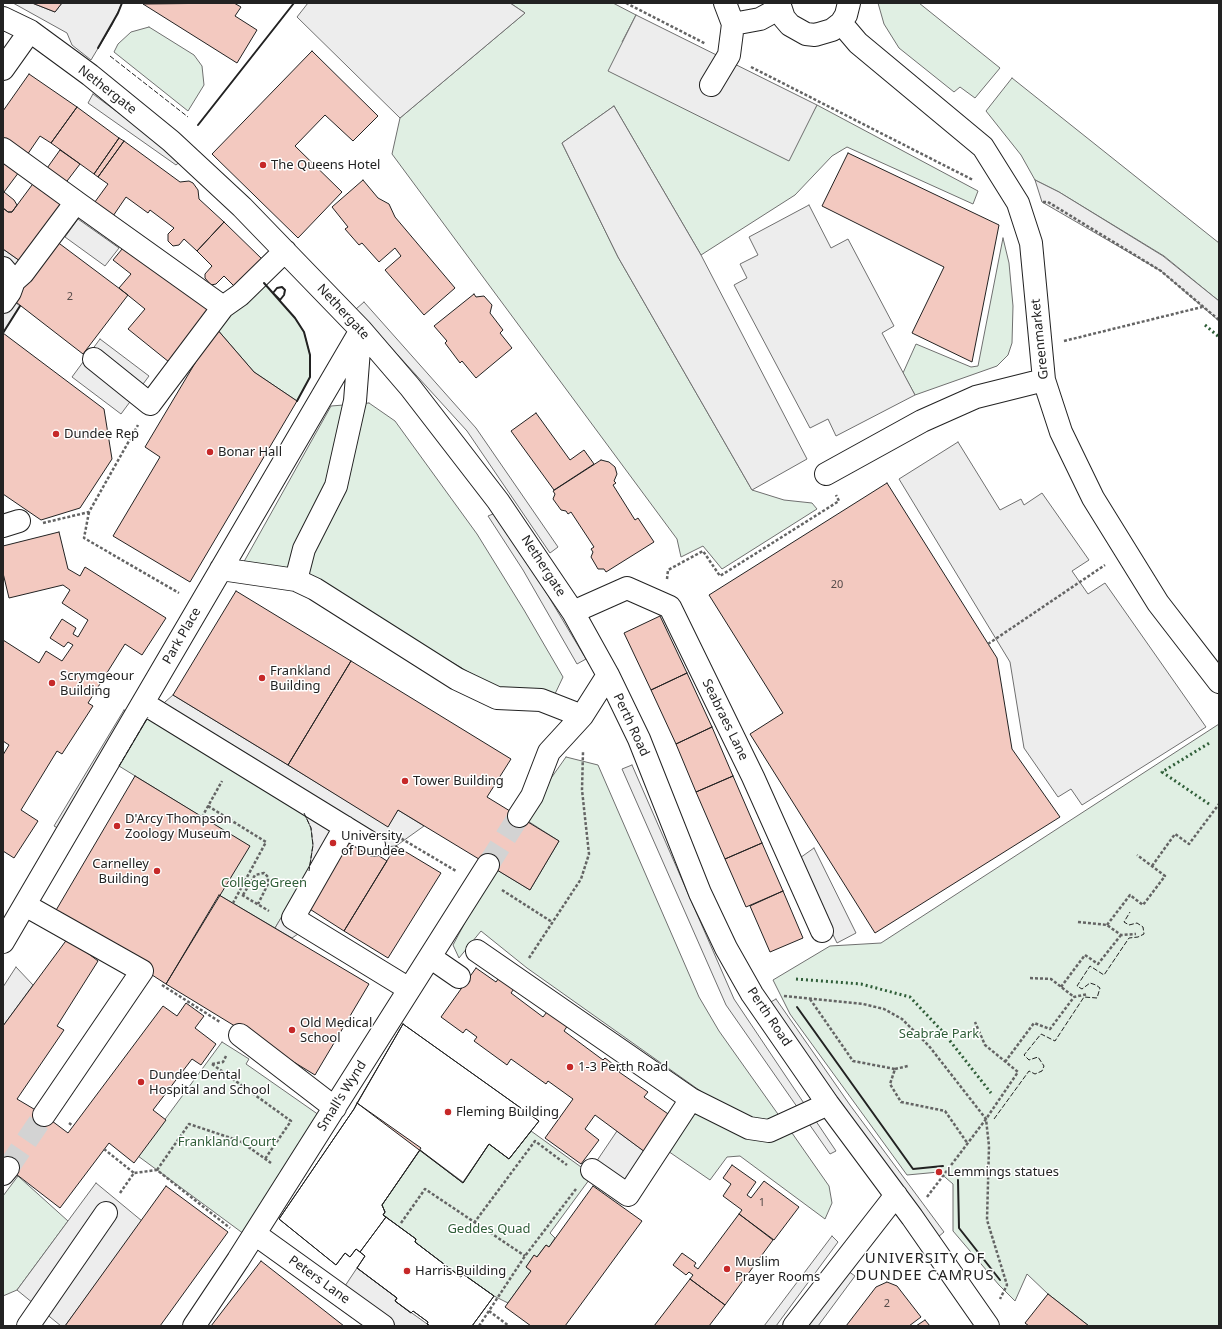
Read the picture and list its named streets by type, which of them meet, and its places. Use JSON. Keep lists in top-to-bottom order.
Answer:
{
  "streets": {
    "street": [
      "Nethergate",
      "Greenmarket",
      "Park Place",
      "Seabraes Lane",
      "Perth Road",
      "Small's Wynd",
      "Peters Lane"
    ]
  },
  "crossings": [
    ["Nethergate", "Park Place"],
    ["Nethergate", "Seabraes Lane"],
    ["Nethergate", "Perth Road"],
    ["Small's Wynd", "Peters Lane"]
  ],
  "districts": ["UNIVERSITY OF DUNDEE CAMPUS"],
  "parks": [
    "College Green",
    "Seabrae Park",
    "Frankland Court",
    "Geddes Quad"
  ],
  "places": [
    "The Queens Hotel",
    "Dundee Rep",
    "Bonar Hall",
    "Frankland Building",
    "Scrymgeour Building",
    "Tower Building",
    "D'Arcy Thompson Zoology Museum",
    "University of Dundee",
    "Carnelley Building",
    "Old Medical School",
    "1-3 Perth Road",
    "Dundee Dental Hospital and School",
    "Fleming Building",
    "Lemmings statues",
    "Muslim Prayer Rooms",
    "Harris Building"
  ],
  "house_numbers": [
    "2",
    "20",
    "1",
    "2"
  ]
}
